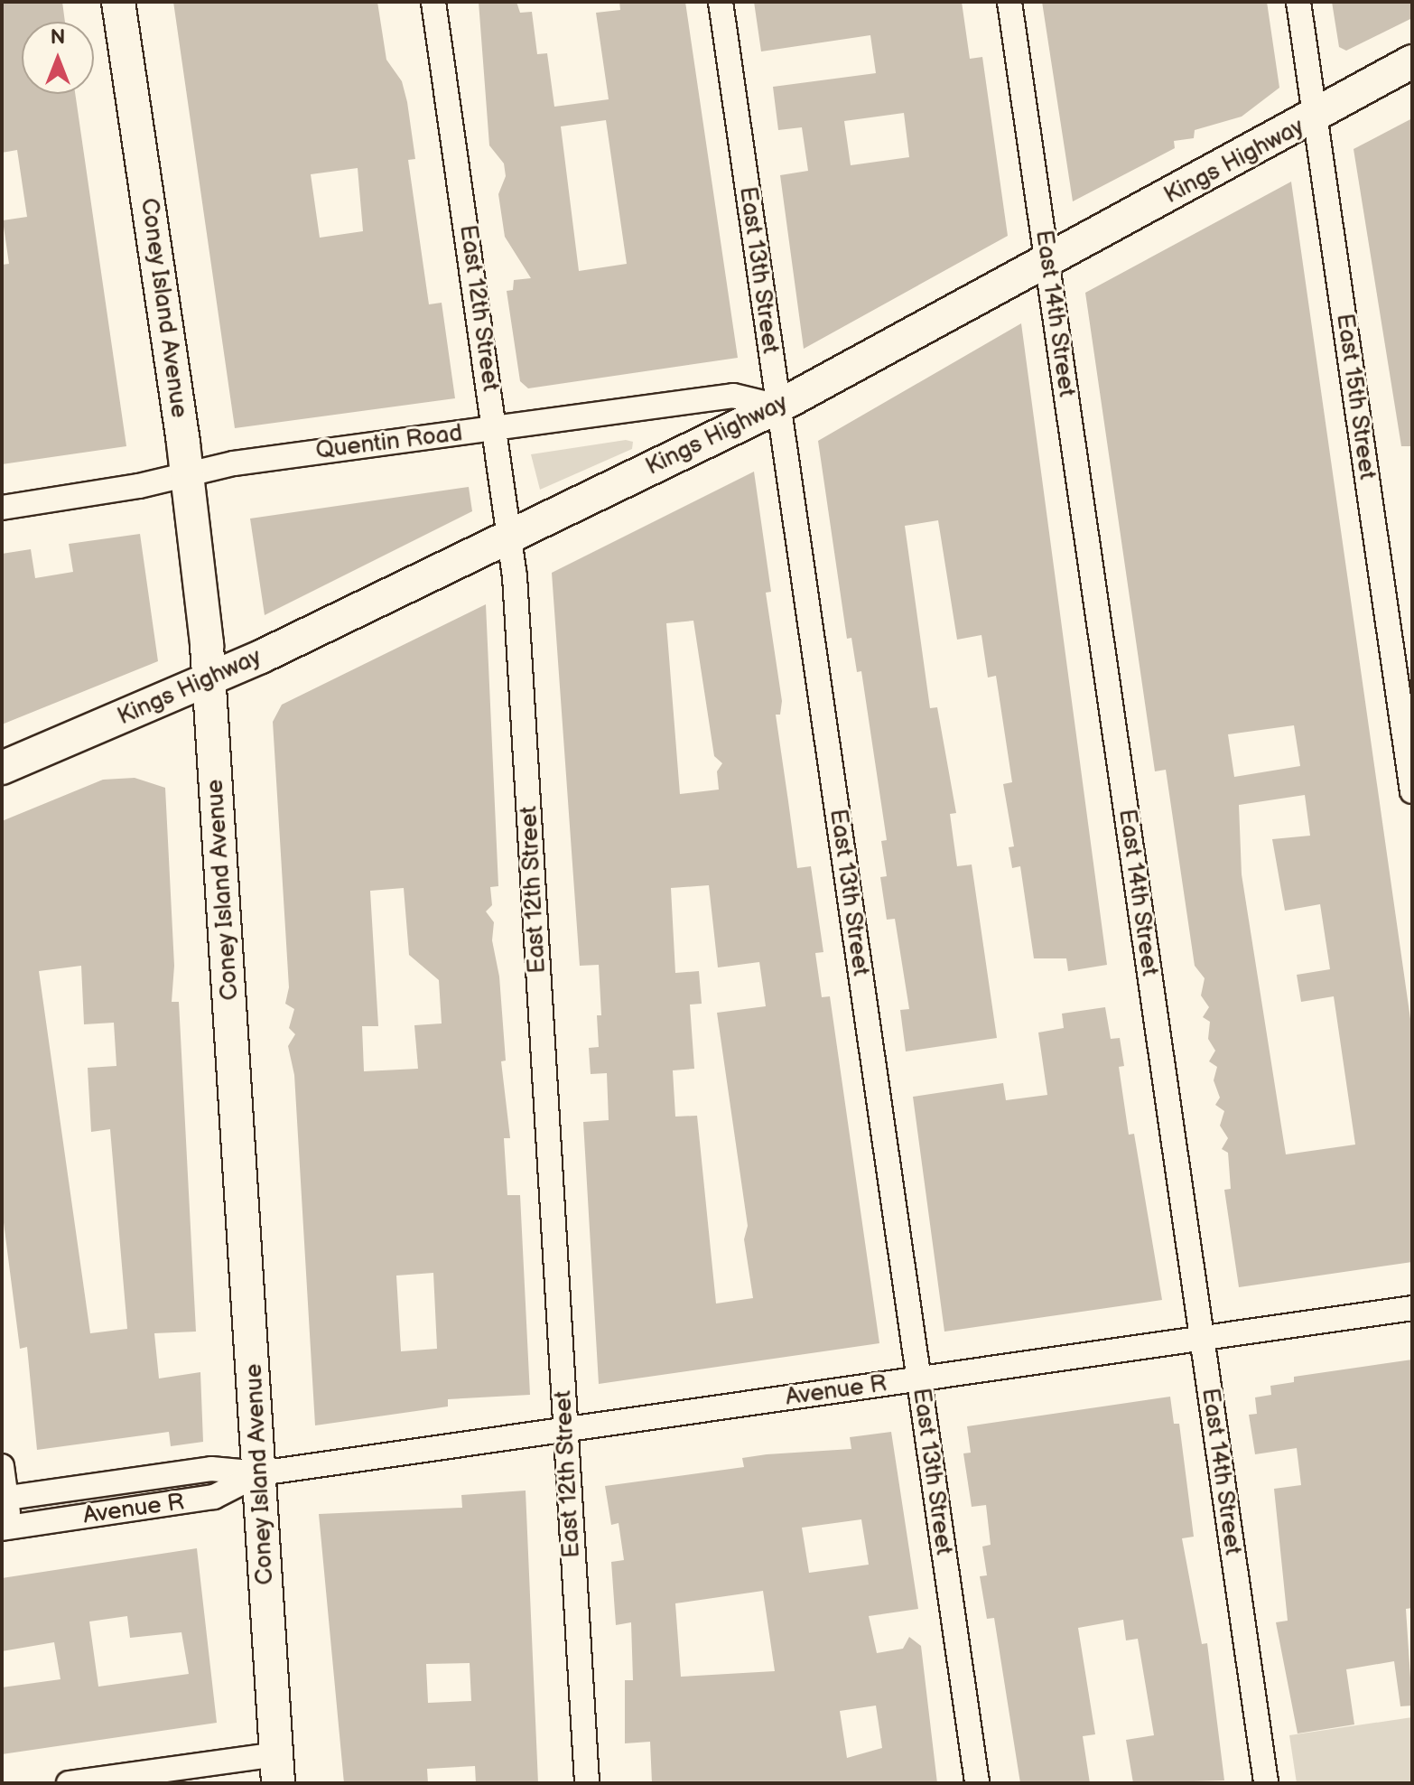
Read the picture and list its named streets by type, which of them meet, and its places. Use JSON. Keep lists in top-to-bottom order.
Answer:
{
  "streets": {
    "main road": ["Kings Highway", "Coney Island Avenue"],
    "street": [
      "East 13th Street",
      "East 12th Street",
      "East 14th Street",
      "East 15th Street",
      "Quentin Road",
      "Avenue R"
    ]
  },
  "crossings": [
    ["Kings Highway", "East 13th Street"],
    ["Kings Highway", "Coney Island Avenue"],
    ["Kings Highway", "East 12th Street"],
    ["Kings Highway", "East 14th Street"],
    ["Kings Highway", "East 15th Street"],
    ["Kings Highway", "Quentin Road"],
    ["East 13th Street", "Quentin Road"],
    ["East 13th Street", "Avenue R"],
    ["Coney Island Avenue", "Quentin Road"],
    ["Coney Island Avenue", "Avenue R"],
    ["East 12th Street", "Quentin Road"],
    ["East 12th Street", "Avenue R"],
    ["East 14th Street", "Avenue R"]
  ],
  "north": "top"
}
